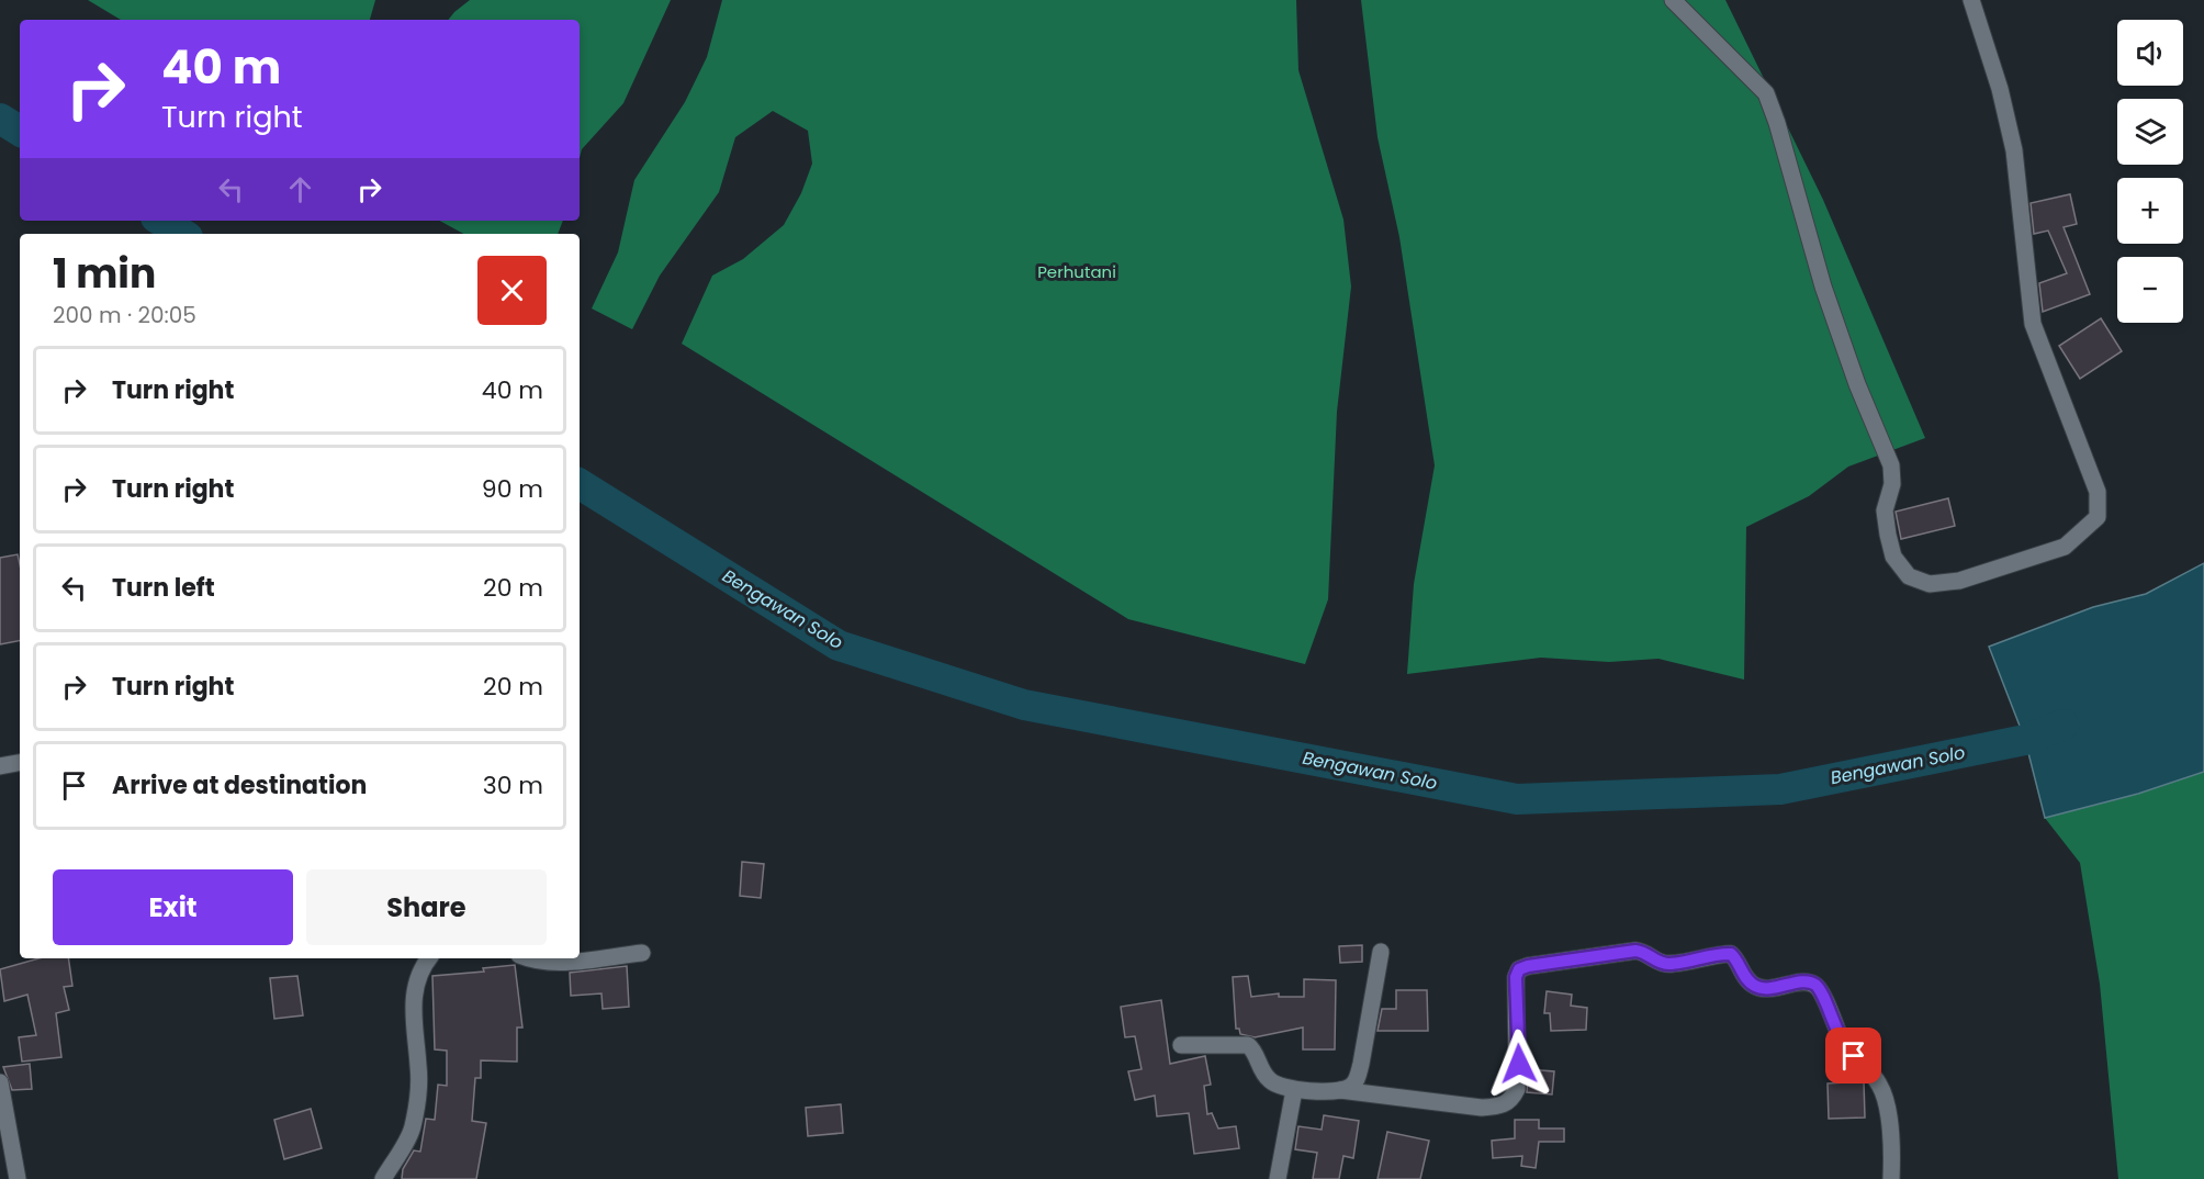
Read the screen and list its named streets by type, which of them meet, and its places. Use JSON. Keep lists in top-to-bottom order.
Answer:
{
  "water": ["Bengawan Solo"],
  "parks": ["Perhutani"],
  "page": {
    "map_buttons": ["+", "−"],
    "turn": ["40 m", "Turn right"],
    "heading": ["1 min", "200 m · 20:05"],
    "list": [
      {
        "name": "Turn right",
        "value": "40 m"
      },
      {
        "name": "Turn right",
        "value": "90 m"
      },
      {
        "name": "Turn left",
        "value": "20 m"
      },
      {
        "name": "Turn right",
        "value": "20 m"
      },
      {
        "name": "Arrive at destination",
        "value": "30 m"
      }
    ],
    "buttons": ["Exit", "Share"]
  }
}
